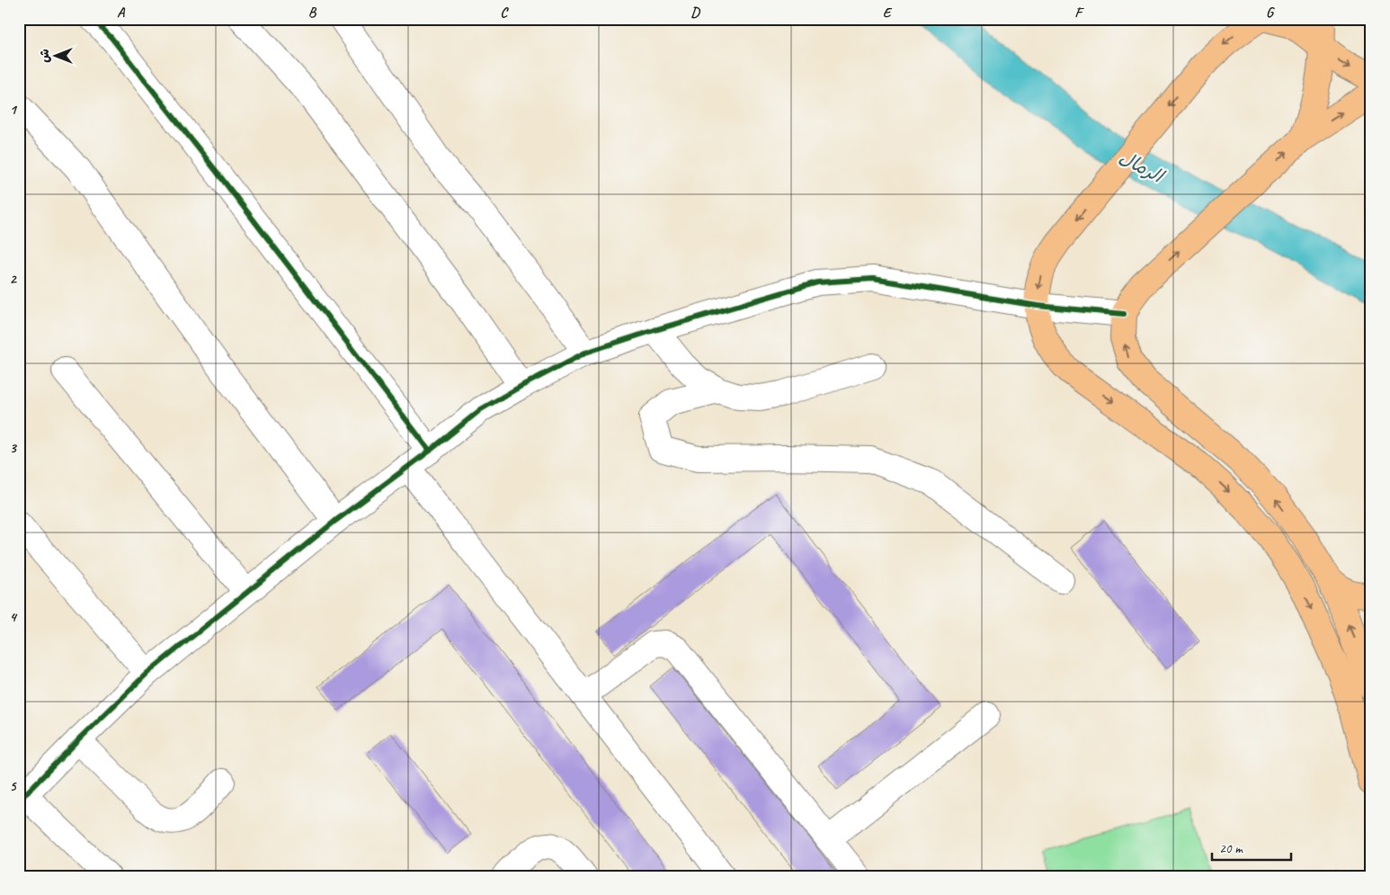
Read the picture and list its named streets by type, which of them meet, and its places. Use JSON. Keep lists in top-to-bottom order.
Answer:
{
  "water": ["الرمال"],
  "scale_bar": "20 m",
  "north": "left",
  "grid": {
    "columns": [
      "A",
      "B",
      "C",
      "D",
      "E",
      "F",
      "G"
    ],
    "rows": [
      "1",
      "2",
      "3",
      "4",
      "5"
    ]
  }
}
